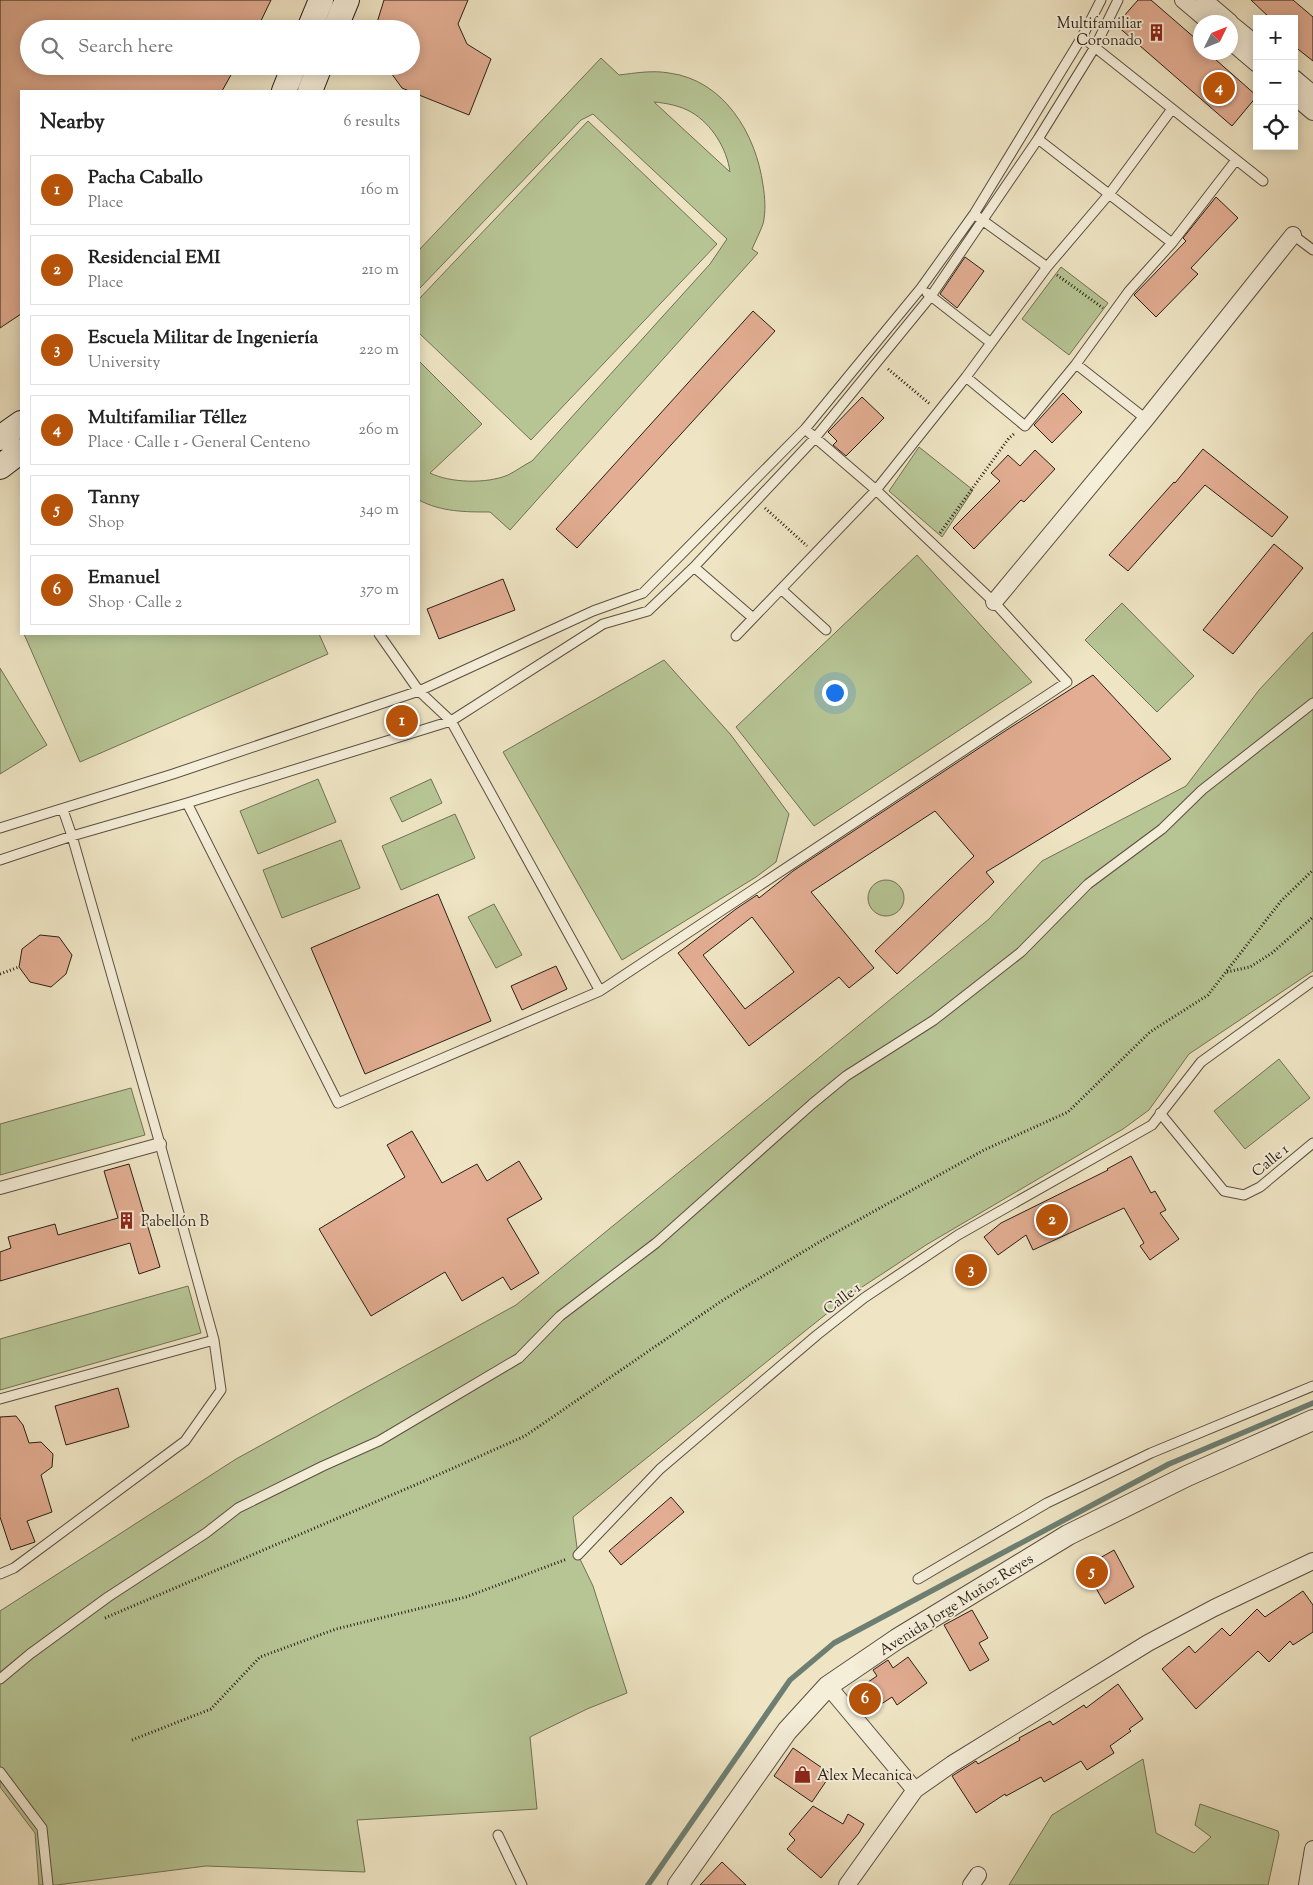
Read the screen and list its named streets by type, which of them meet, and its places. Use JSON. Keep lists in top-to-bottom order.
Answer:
{
  "streets": {
    "street": ["Avenida Jorge Muñoz Reyes"],
    "lane": ["Calle 1"]
  },
  "places": {
    "building": ["Multifamiliar Coronado", "Pabellón B"],
    "shop": ["Alex Mecanica"]
  },
  "north": "top right",
  "page": {
    "map_buttons": ["+", "−"],
    "search": "Search here",
    "pins": [
      "4",
      "1",
      "2",
      "3",
      "5",
      "6"
    ],
    "heading": ["Nearby", "6 results"],
    "list": [
      {
        "mark": "1",
        "name": "Pacha Caballo",
        "note": "Place",
        "value": "160 m"
      },
      {
        "mark": "2",
        "name": "Residencial EMI",
        "note": "Place",
        "value": "210 m"
      },
      {
        "mark": "3",
        "name": "Escuela Militar de Ingeniería",
        "note": "University",
        "value": "220 m"
      },
      {
        "mark": "4",
        "name": "Multifamiliar Téllez",
        "note": "Place · Calle 1 - General Centeno",
        "value": "260 m"
      },
      {
        "mark": "5",
        "name": "Tanny",
        "note": "Shop",
        "value": "340 m"
      },
      {
        "mark": "6",
        "name": "Emanuel",
        "note": "Shop · Calle 2",
        "value": "370 m"
      }
    ]
  }
}
